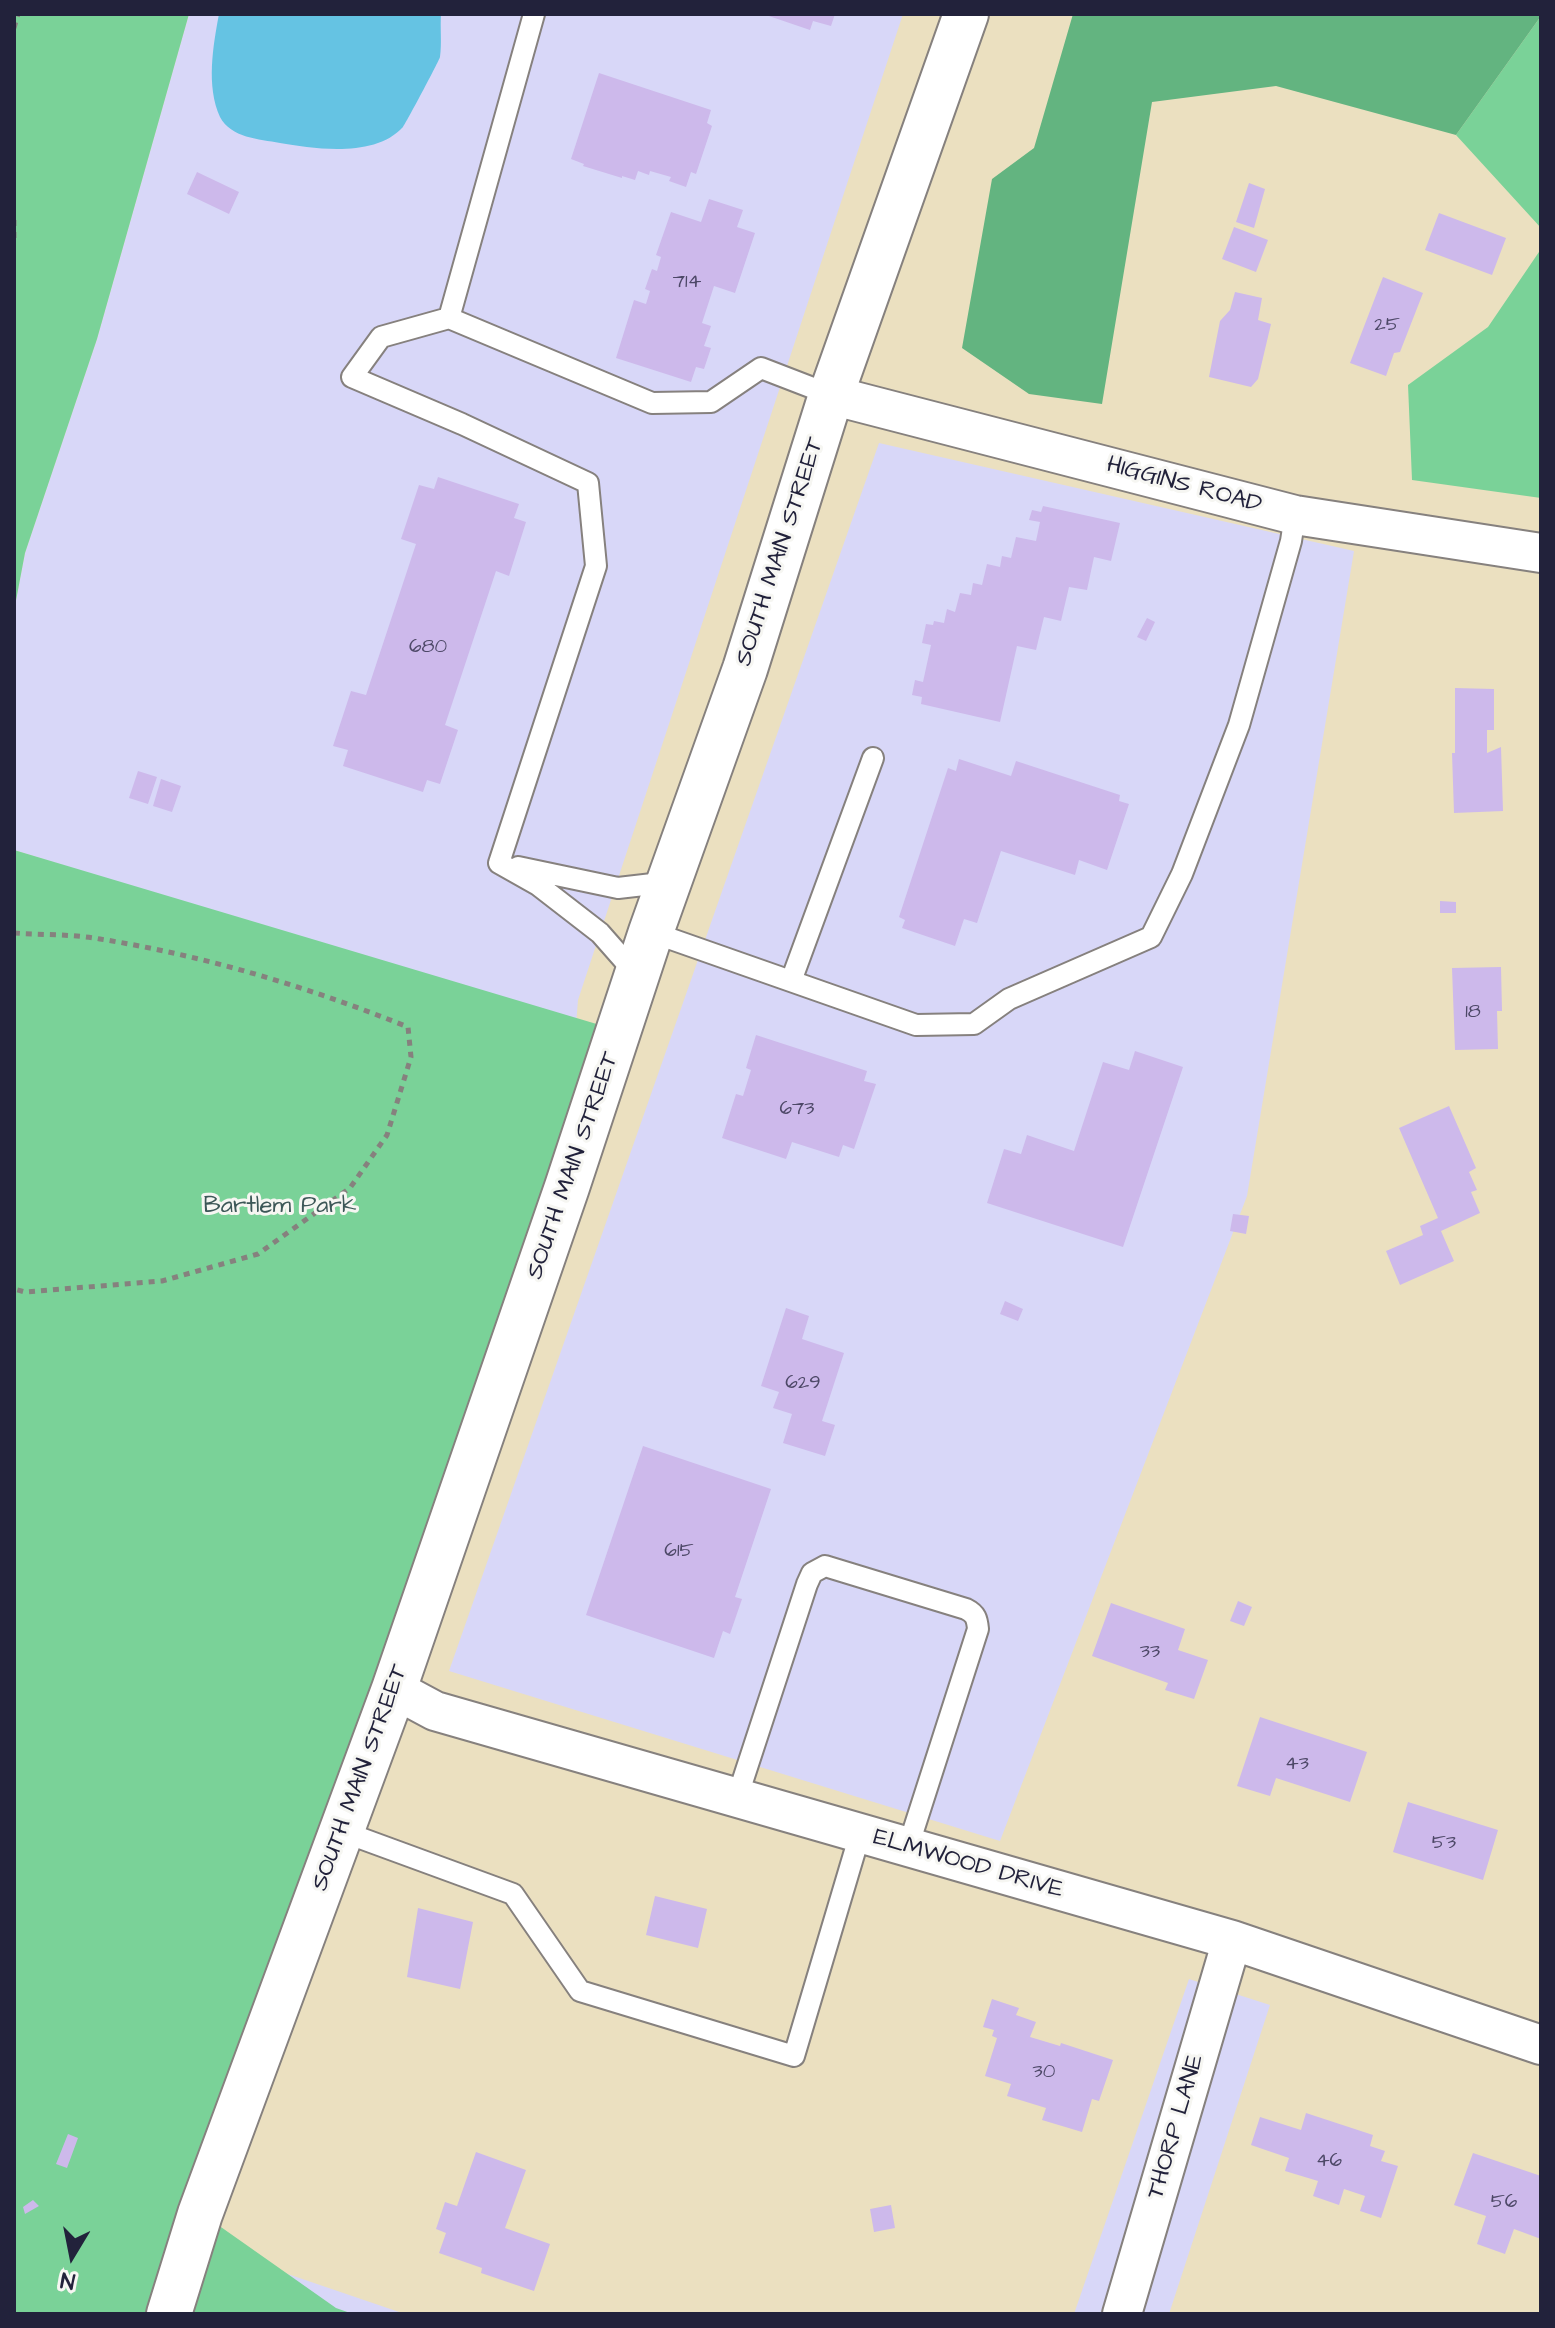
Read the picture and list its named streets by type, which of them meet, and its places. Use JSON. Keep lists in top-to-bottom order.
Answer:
{
  "streets": {
    "highway": ["SOUTH MAIN STREET"],
    "street": ["HIGGINS ROAD", "ELMWOOD DRIVE", "THORP LANE"]
  },
  "crossings": [
    ["HIGGINS ROAD", "SOUTH MAIN STREET"],
    ["SOUTH MAIN STREET", "ELMWOOD DRIVE"],
    ["ELMWOOD DRIVE", "THORP LANE"]
  ],
  "parks": ["Bartlem Park"],
  "house_numbers": [
    "714",
    "25",
    "680",
    "18",
    "673",
    "629",
    "615",
    "33",
    "43",
    "53",
    "30",
    "46",
    "56"
  ],
  "north": "bottom"
}
